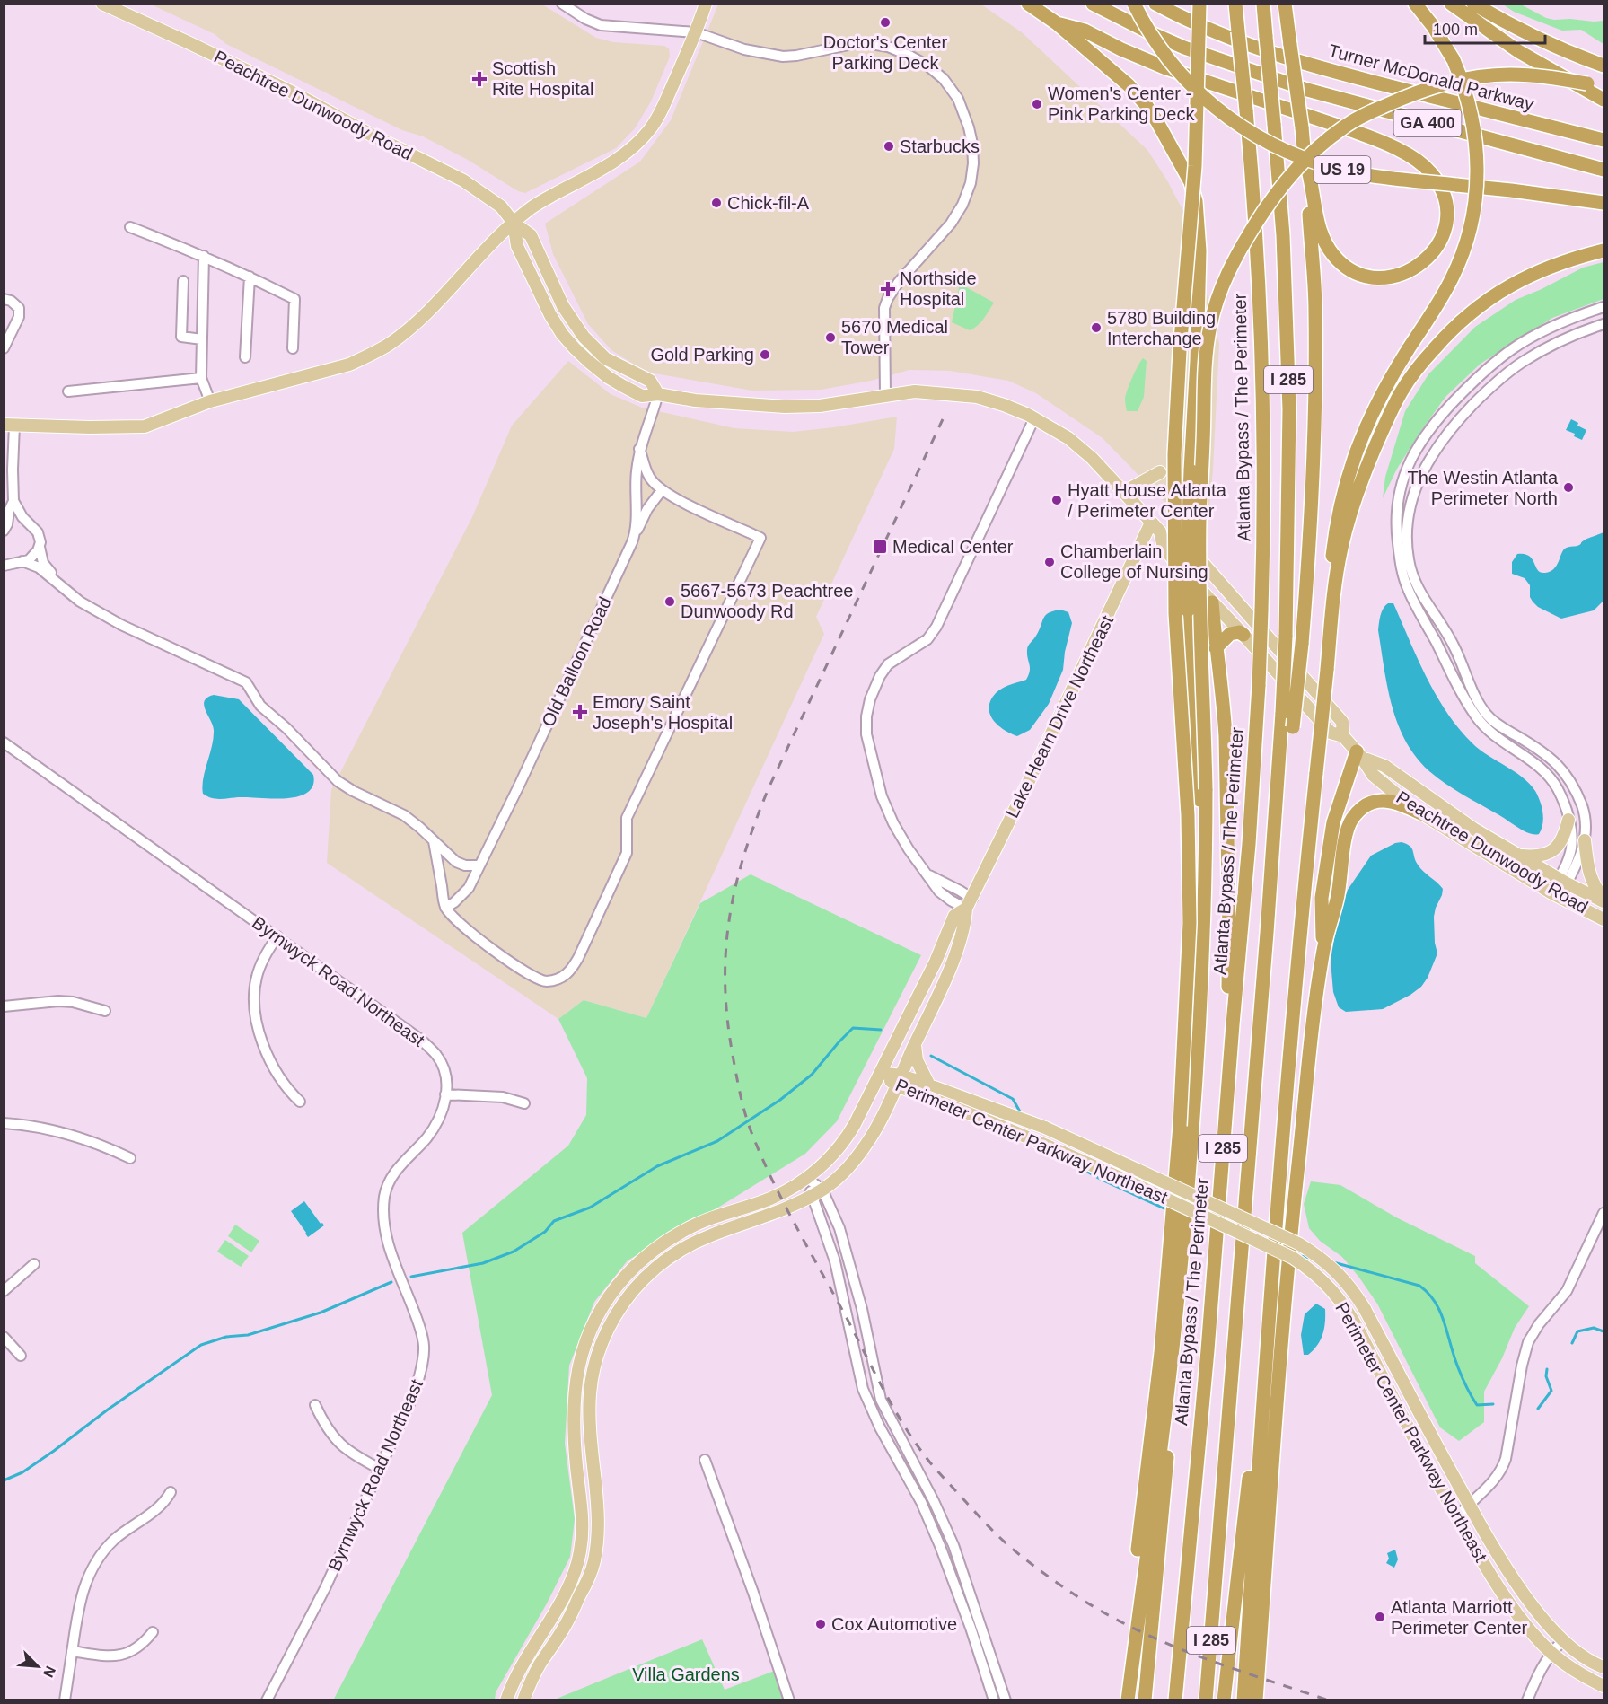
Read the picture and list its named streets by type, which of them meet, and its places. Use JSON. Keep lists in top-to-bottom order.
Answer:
{
  "streets": {
    "highway": [
      "Turner McDonald Parkway",
      "GA 400",
      "US 19",
      "I 285",
      "Atlanta Bypass / The Perimeter"
    ],
    "main road": ["Peachtree Dunwoody Road", "Lake Hearn Drive Northeast", "Perimeter Center Parkway Northeast"],
    "street": ["Old Balloon Road", "Byrnwyck Road Northeast"]
  },
  "crossings": [
    ["Peachtree Dunwoody Road", "Old Balloon Road"],
    ["Peachtree Dunwoody Road", "Lake Hearn Drive Northeast"],
    ["Lake Hearn Drive Northeast", "Perimeter Center Parkway Northeast"]
  ],
  "parks": ["Villa Gardens"],
  "places": {
    "other": [
      "Doctor's Center Parking Deck",
      "Women's Center - Pink Parking Deck",
      "Starbucks",
      "Chick-fil-A",
      "5780 Building Interchange",
      "5670 Medical Tower",
      "Gold Parking",
      "The Westin Atlanta Perimeter North",
      "Hyatt House Atlanta / Perimeter Center",
      "Chamberlain College of Nursing",
      "5667-5673 Peachtree Dunwoody Rd",
      "Atlanta Marriott Perimeter Center",
      "Cox Automotive"
    ],
    "health": ["Scottish Rite Hospital", "Northside Hospital", "Emory Saint Joseph's Hospital"],
    "transit": ["Medical Center"]
  },
  "scale_bar": "100 m",
  "north": "bottom right"
}
